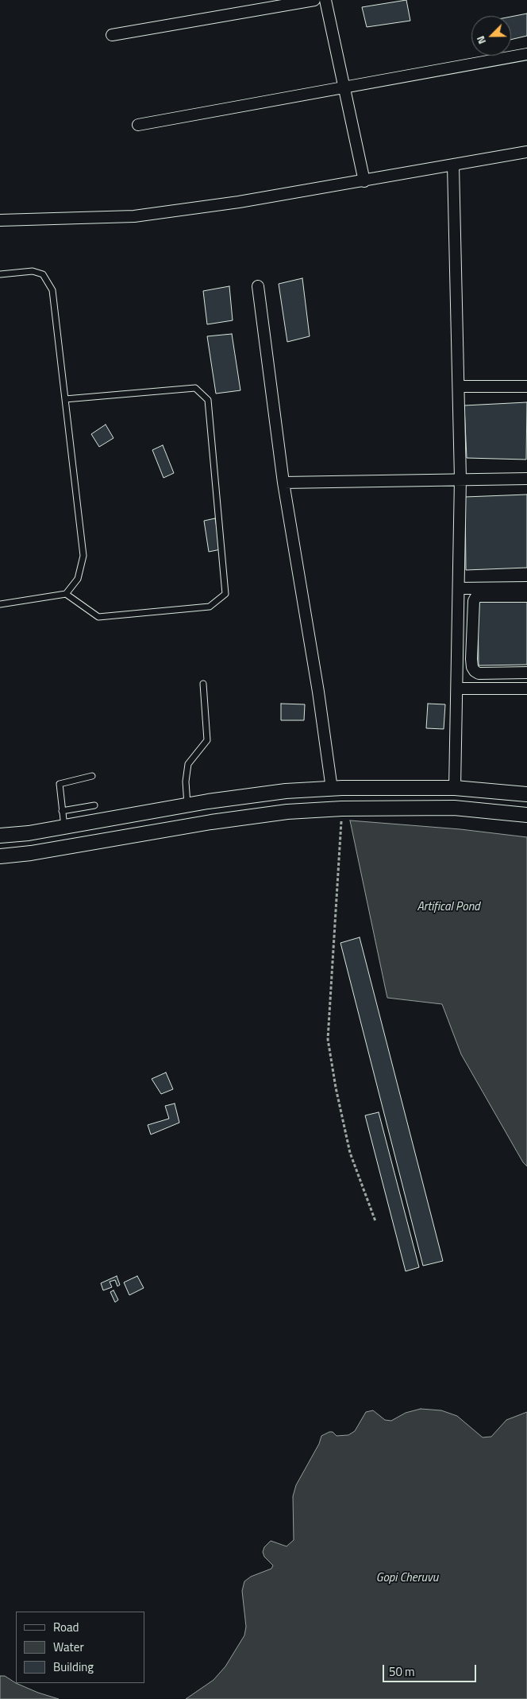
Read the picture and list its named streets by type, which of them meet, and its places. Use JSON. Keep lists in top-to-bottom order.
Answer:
{
  "water": ["Artifical Pond", "Gopi Cheruvu"],
  "legend": ["Road", "Water", "Building"],
  "scale_bar": "50 m",
  "north": "bottom left"
}
